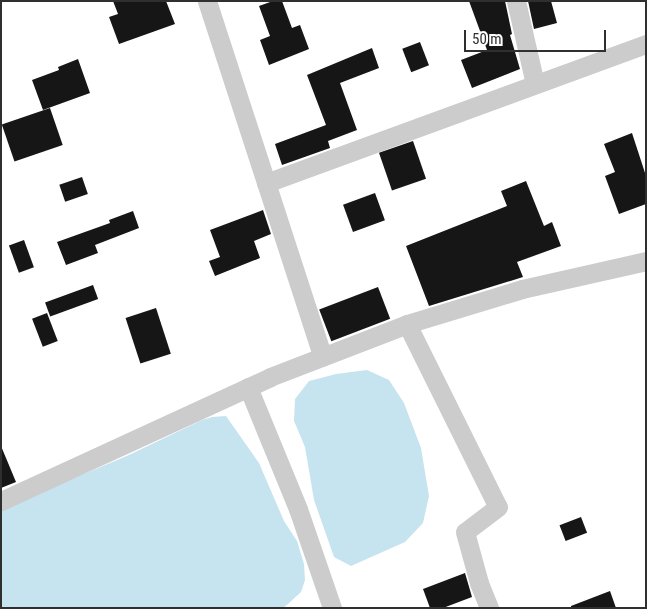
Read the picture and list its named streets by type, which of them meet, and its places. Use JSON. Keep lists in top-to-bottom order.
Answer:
{
  "scale_bar": "50 m"
}
